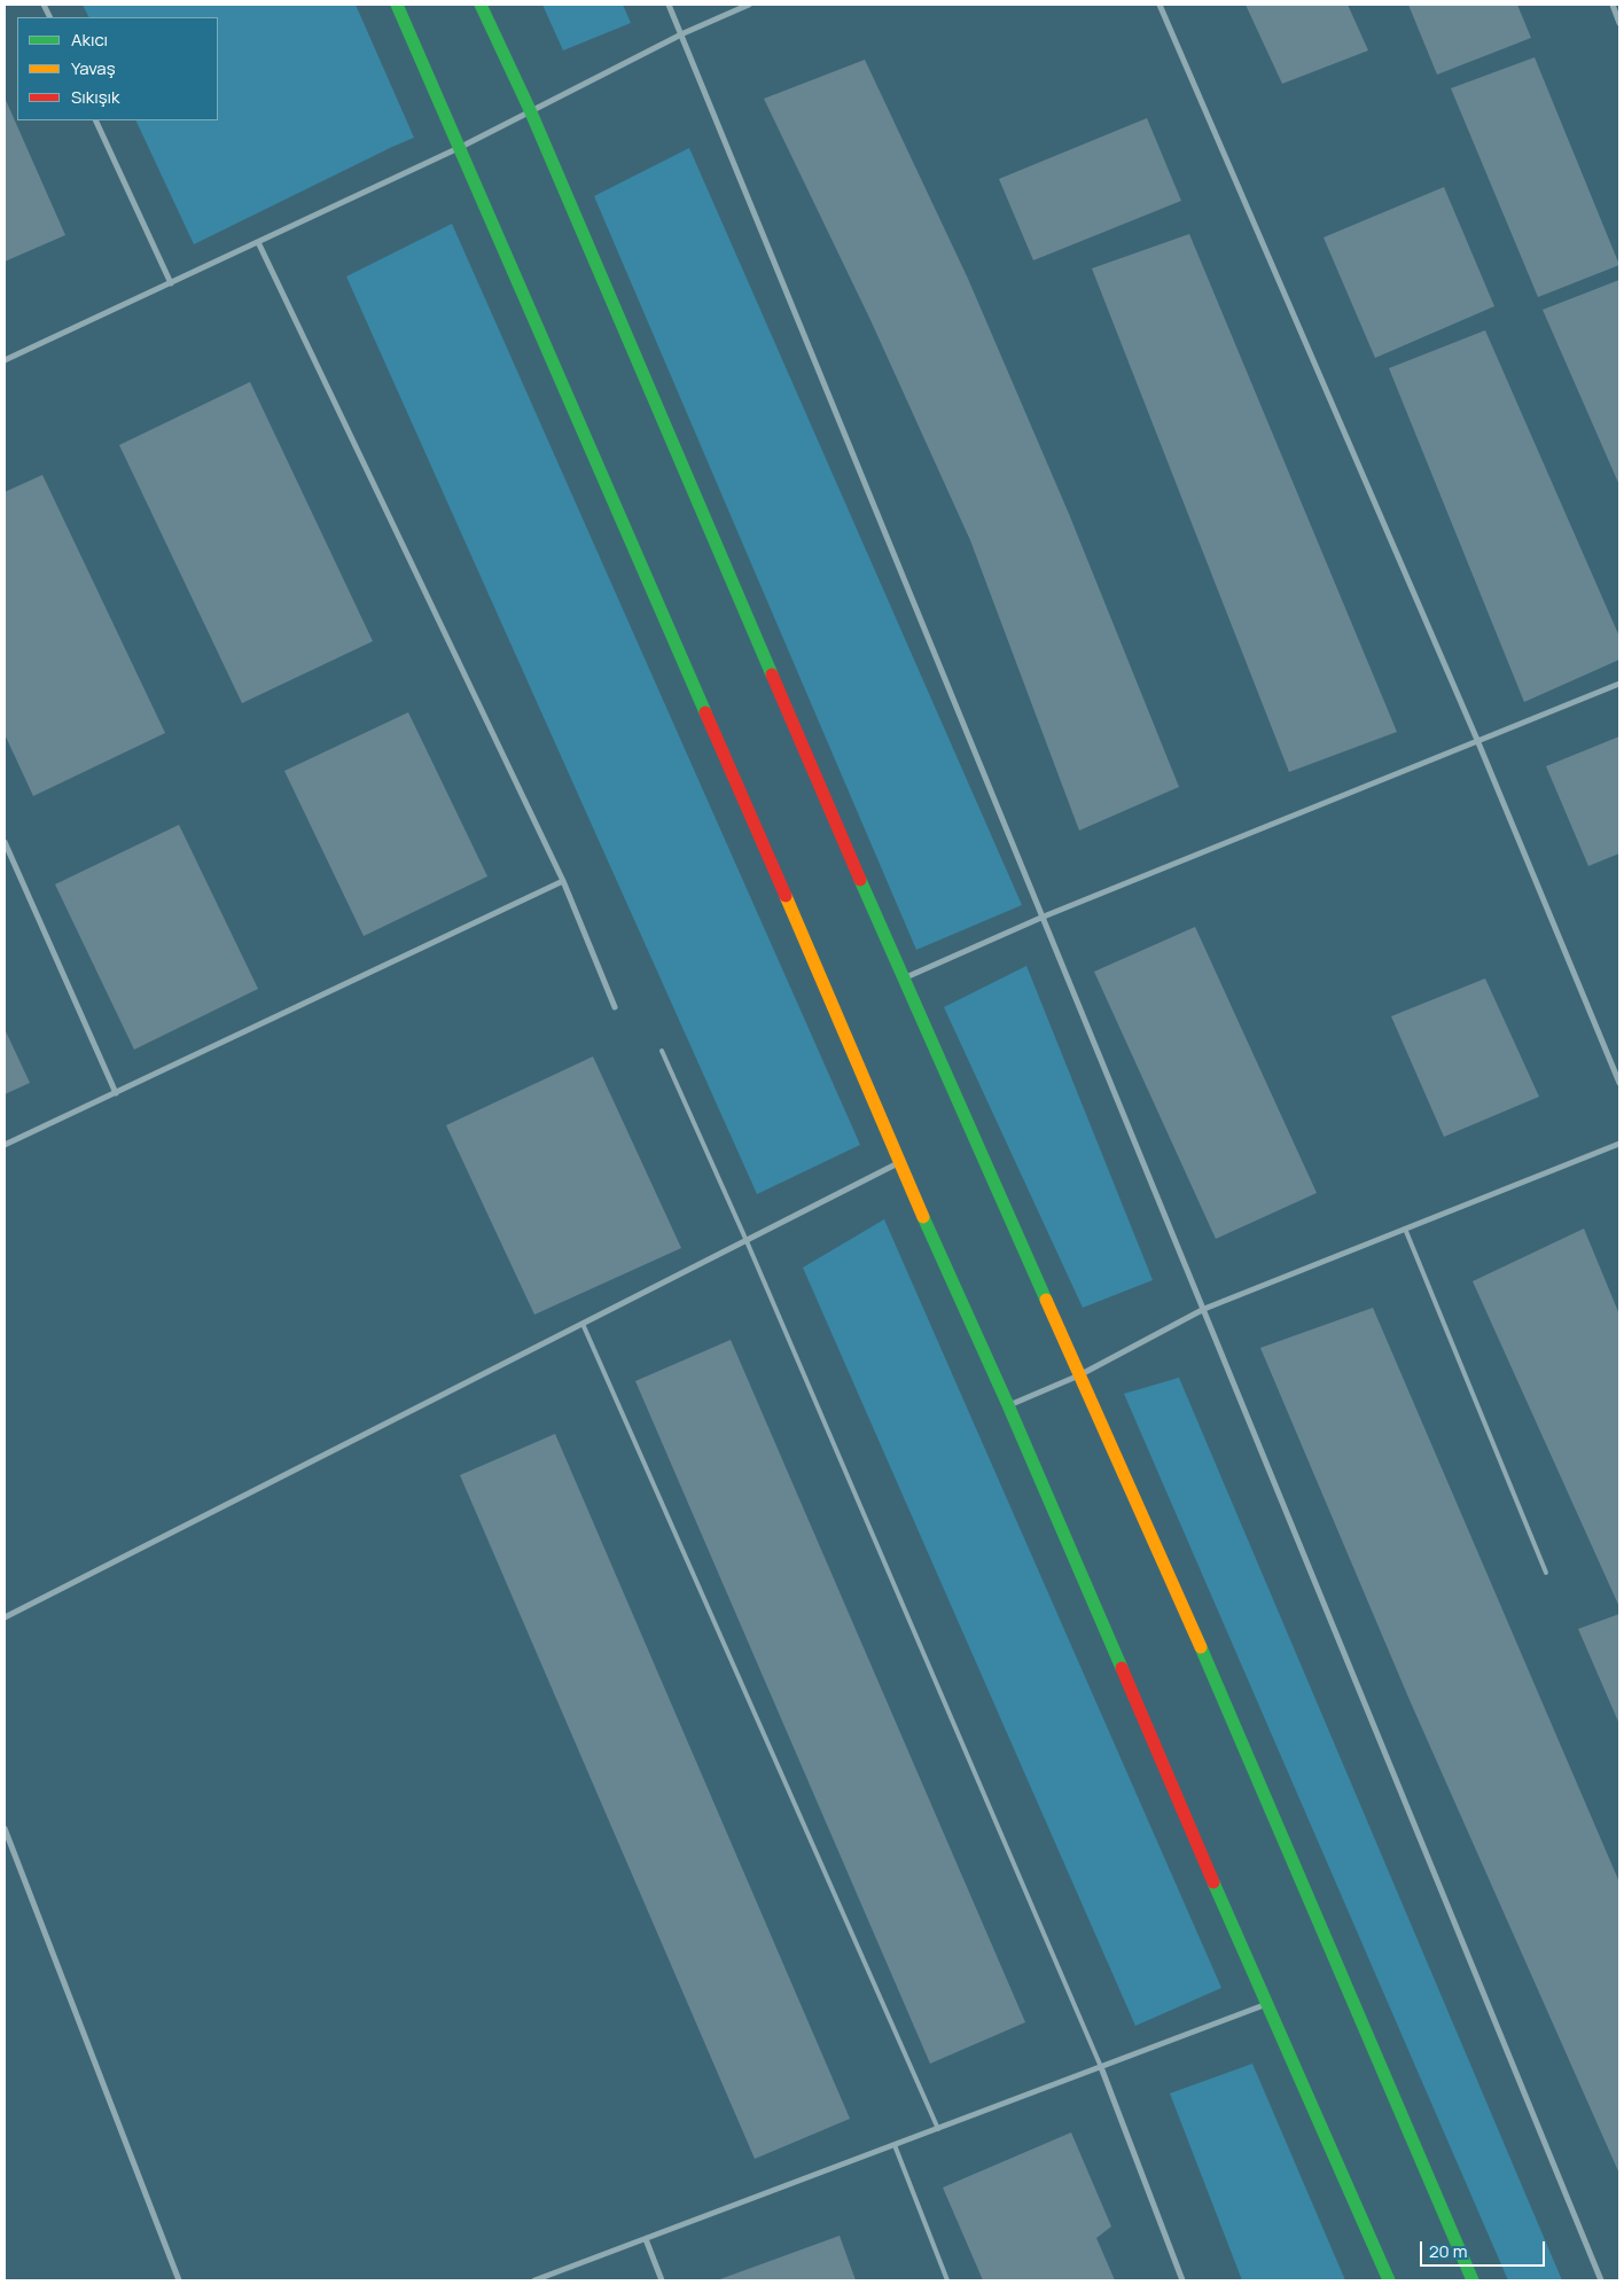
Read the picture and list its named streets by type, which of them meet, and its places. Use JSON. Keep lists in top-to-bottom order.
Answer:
{
  "legend": ["Akıcı", "Yavaş", "Sıkışık"],
  "scale_bar": "20 m"
}
